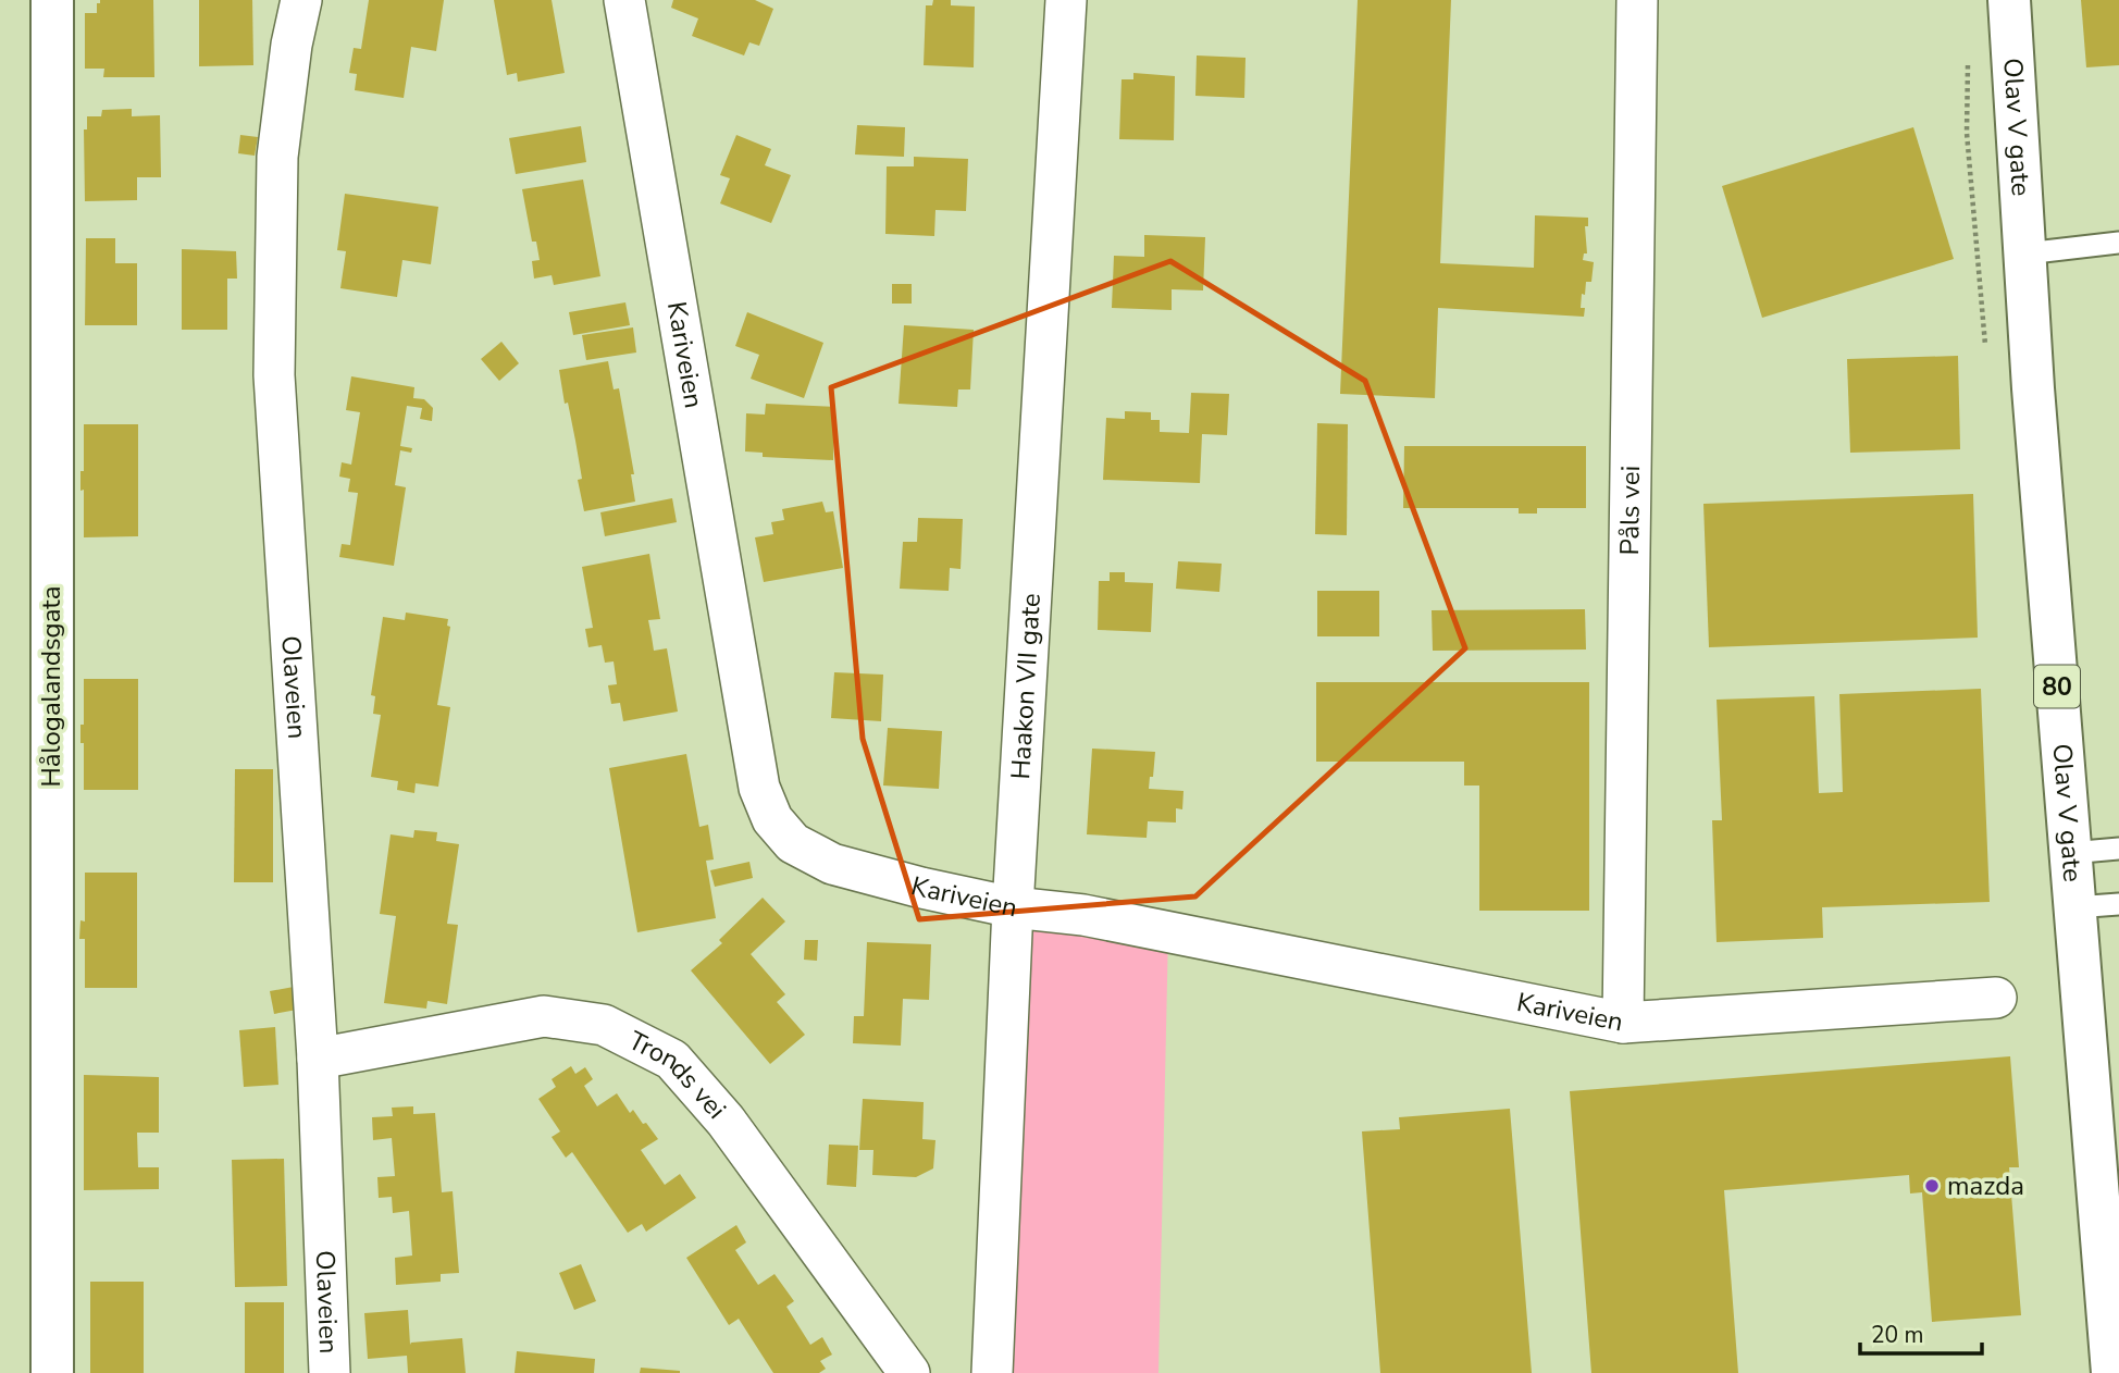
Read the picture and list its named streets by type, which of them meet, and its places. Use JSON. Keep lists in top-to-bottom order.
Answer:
{
  "streets": {
    "main road": ["Olav V gate", "Hålogalandsgata", "80"],
    "street": [
      "Kariveien",
      "Påls vei",
      "Olaveien",
      "Haakon VII gate",
      "Tronds vei"
    ]
  },
  "crossings": [
    ["Kariveien", "Påls vei"],
    ["Kariveien", "Haakon VII gate"],
    ["Olaveien", "Tronds vei"]
  ],
  "places": ["mazda"],
  "scale_bar": "20 m"
}
